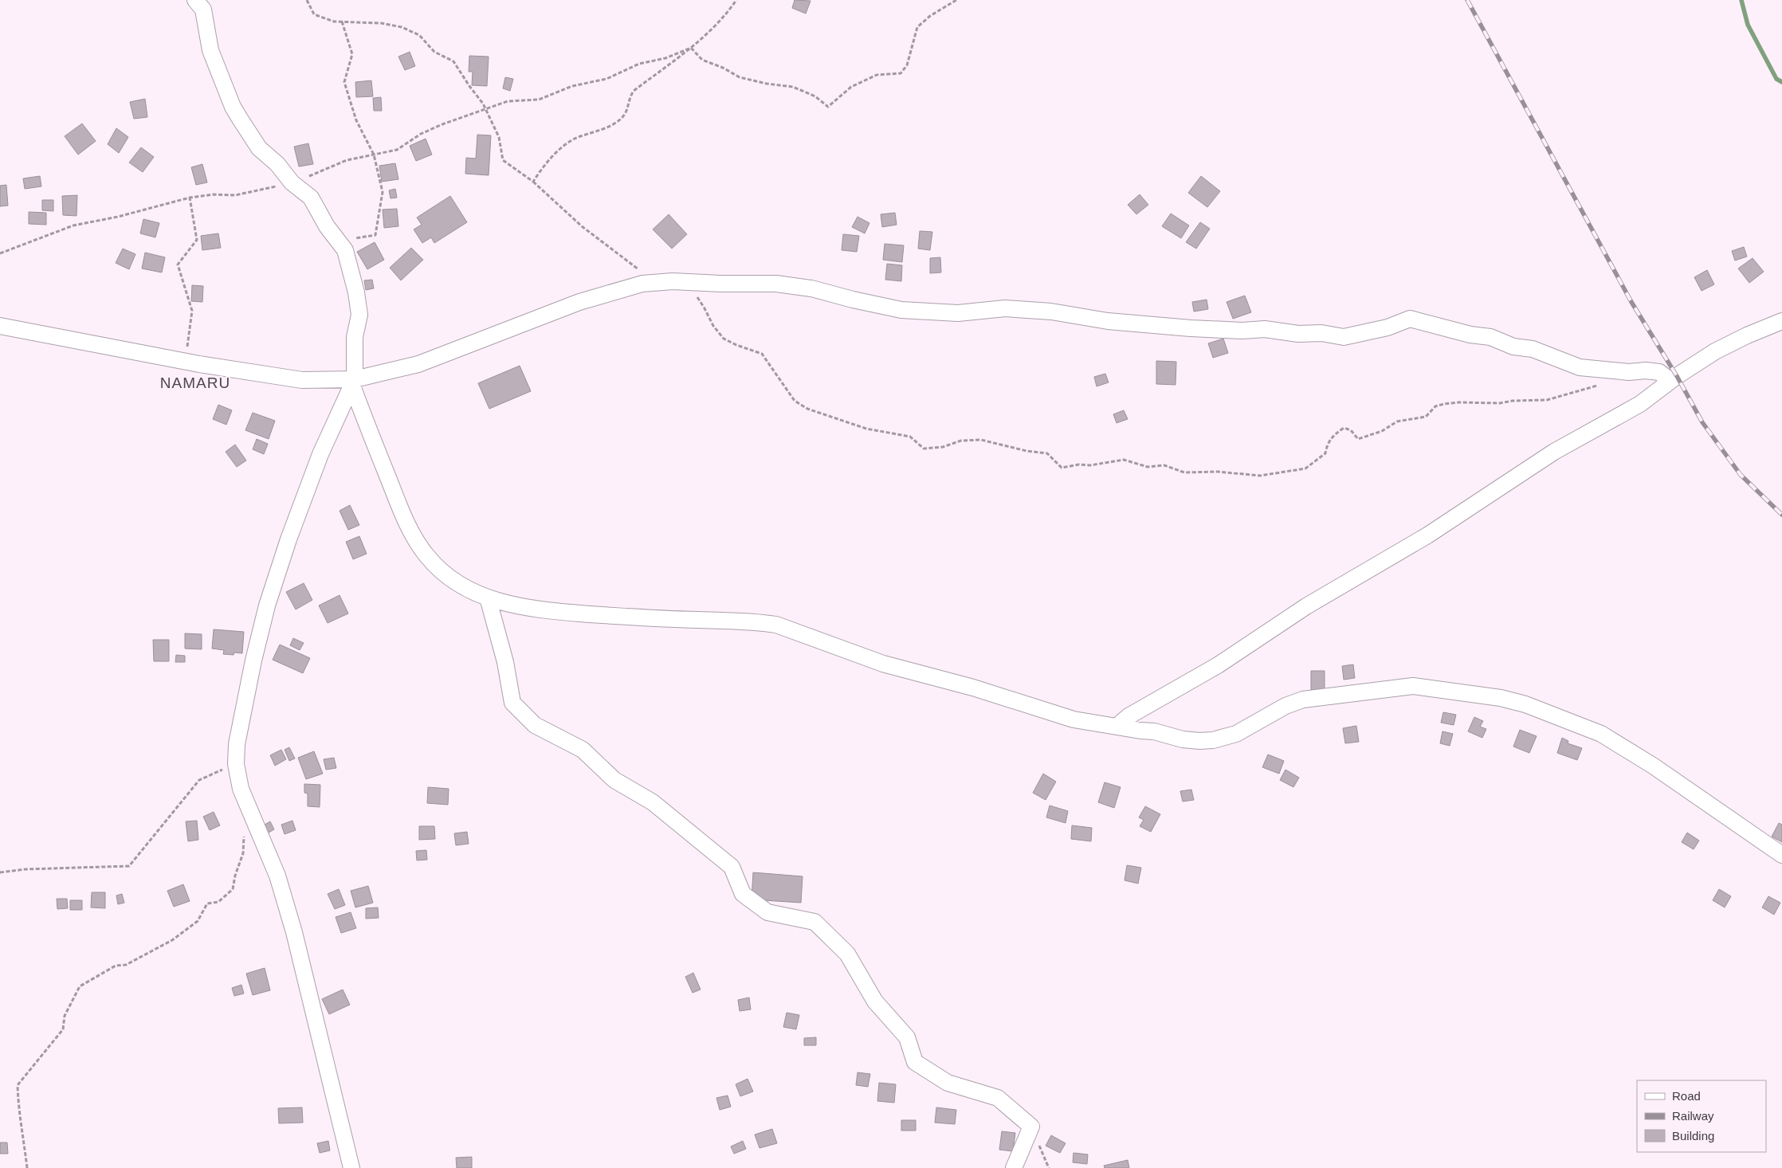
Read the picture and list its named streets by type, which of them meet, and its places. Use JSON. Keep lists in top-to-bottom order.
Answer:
{
  "districts": ["NAMARU"],
  "legend": ["Road", "Railway", "Building"]
}
